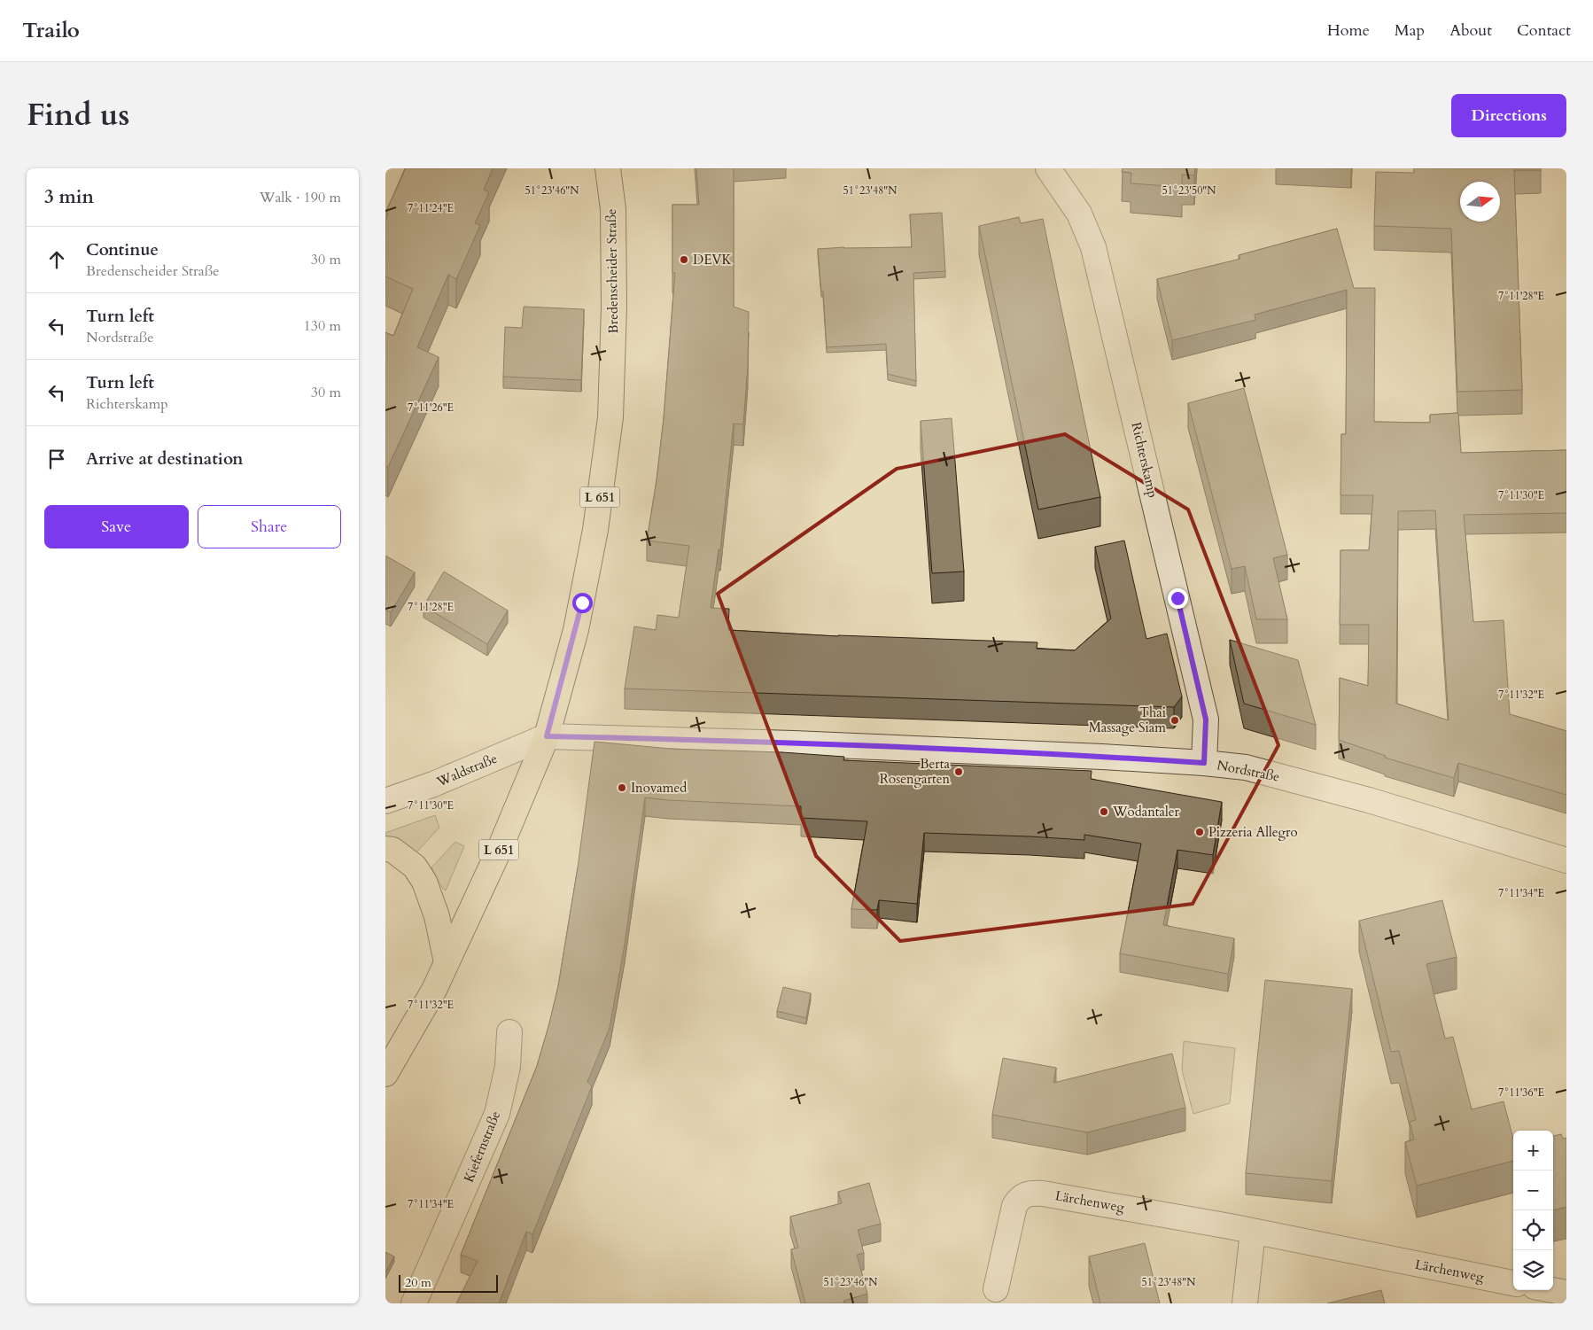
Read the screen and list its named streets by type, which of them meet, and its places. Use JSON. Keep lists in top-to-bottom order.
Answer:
{
  "streets": {
    "main road": ["Bredenscheider Straße", "L 651"],
    "street": [
      "Richterskamp",
      "Waldstraße",
      "Nordstraße",
      "Kiefernstraße",
      "Lärchenweg"
    ]
  },
  "crossings": [
    ["Bredenscheider Straße", "Waldstraße"],
    ["Bredenscheider Straße", "Nordstraße"],
    ["Richterskamp", "Nordstraße"],
    ["Waldstraße", "Nordstraße"]
  ],
  "places": [
    "DEVK",
    "Thai Massage Siam",
    "Berta Rosengarten",
    "Inovamed",
    "Wodantaler",
    "Pizzeria Allegro"
  ],
  "scale_bar": "20 m",
  "north": "right",
  "page": {
    "header": "Trailo",
    "nav": [
      "Home",
      "Map",
      "About",
      "Contact"
    ],
    "title": "Find us",
    "buttons": [
      "Directions",
      ["Save", "Share"]
    ],
    "heading": ["3 min", "Walk · 190 m"],
    "list": [
      ["Continue", "Bredenscheider Straße", "30 m"],
      ["Turn left", "Nordstraße", "130 m"],
      ["Turn left", "Richterskamp", "30 m"],
      "Arrive at destination"
    ],
    "map_buttons": ["+", "−"],
    "scale": "20 m"
  },
  "coordinates": [
    "51°23'48\"N",
    "51°23'46\"N",
    "51°23'50\"N",
    "7°11'24\"E",
    "7°11'28\"E",
    "7°11'26\"E",
    "7°11'30\"E",
    "7°11'32\"E",
    "7°11'34\"E",
    "7°11'36\"E"
  ]
}
